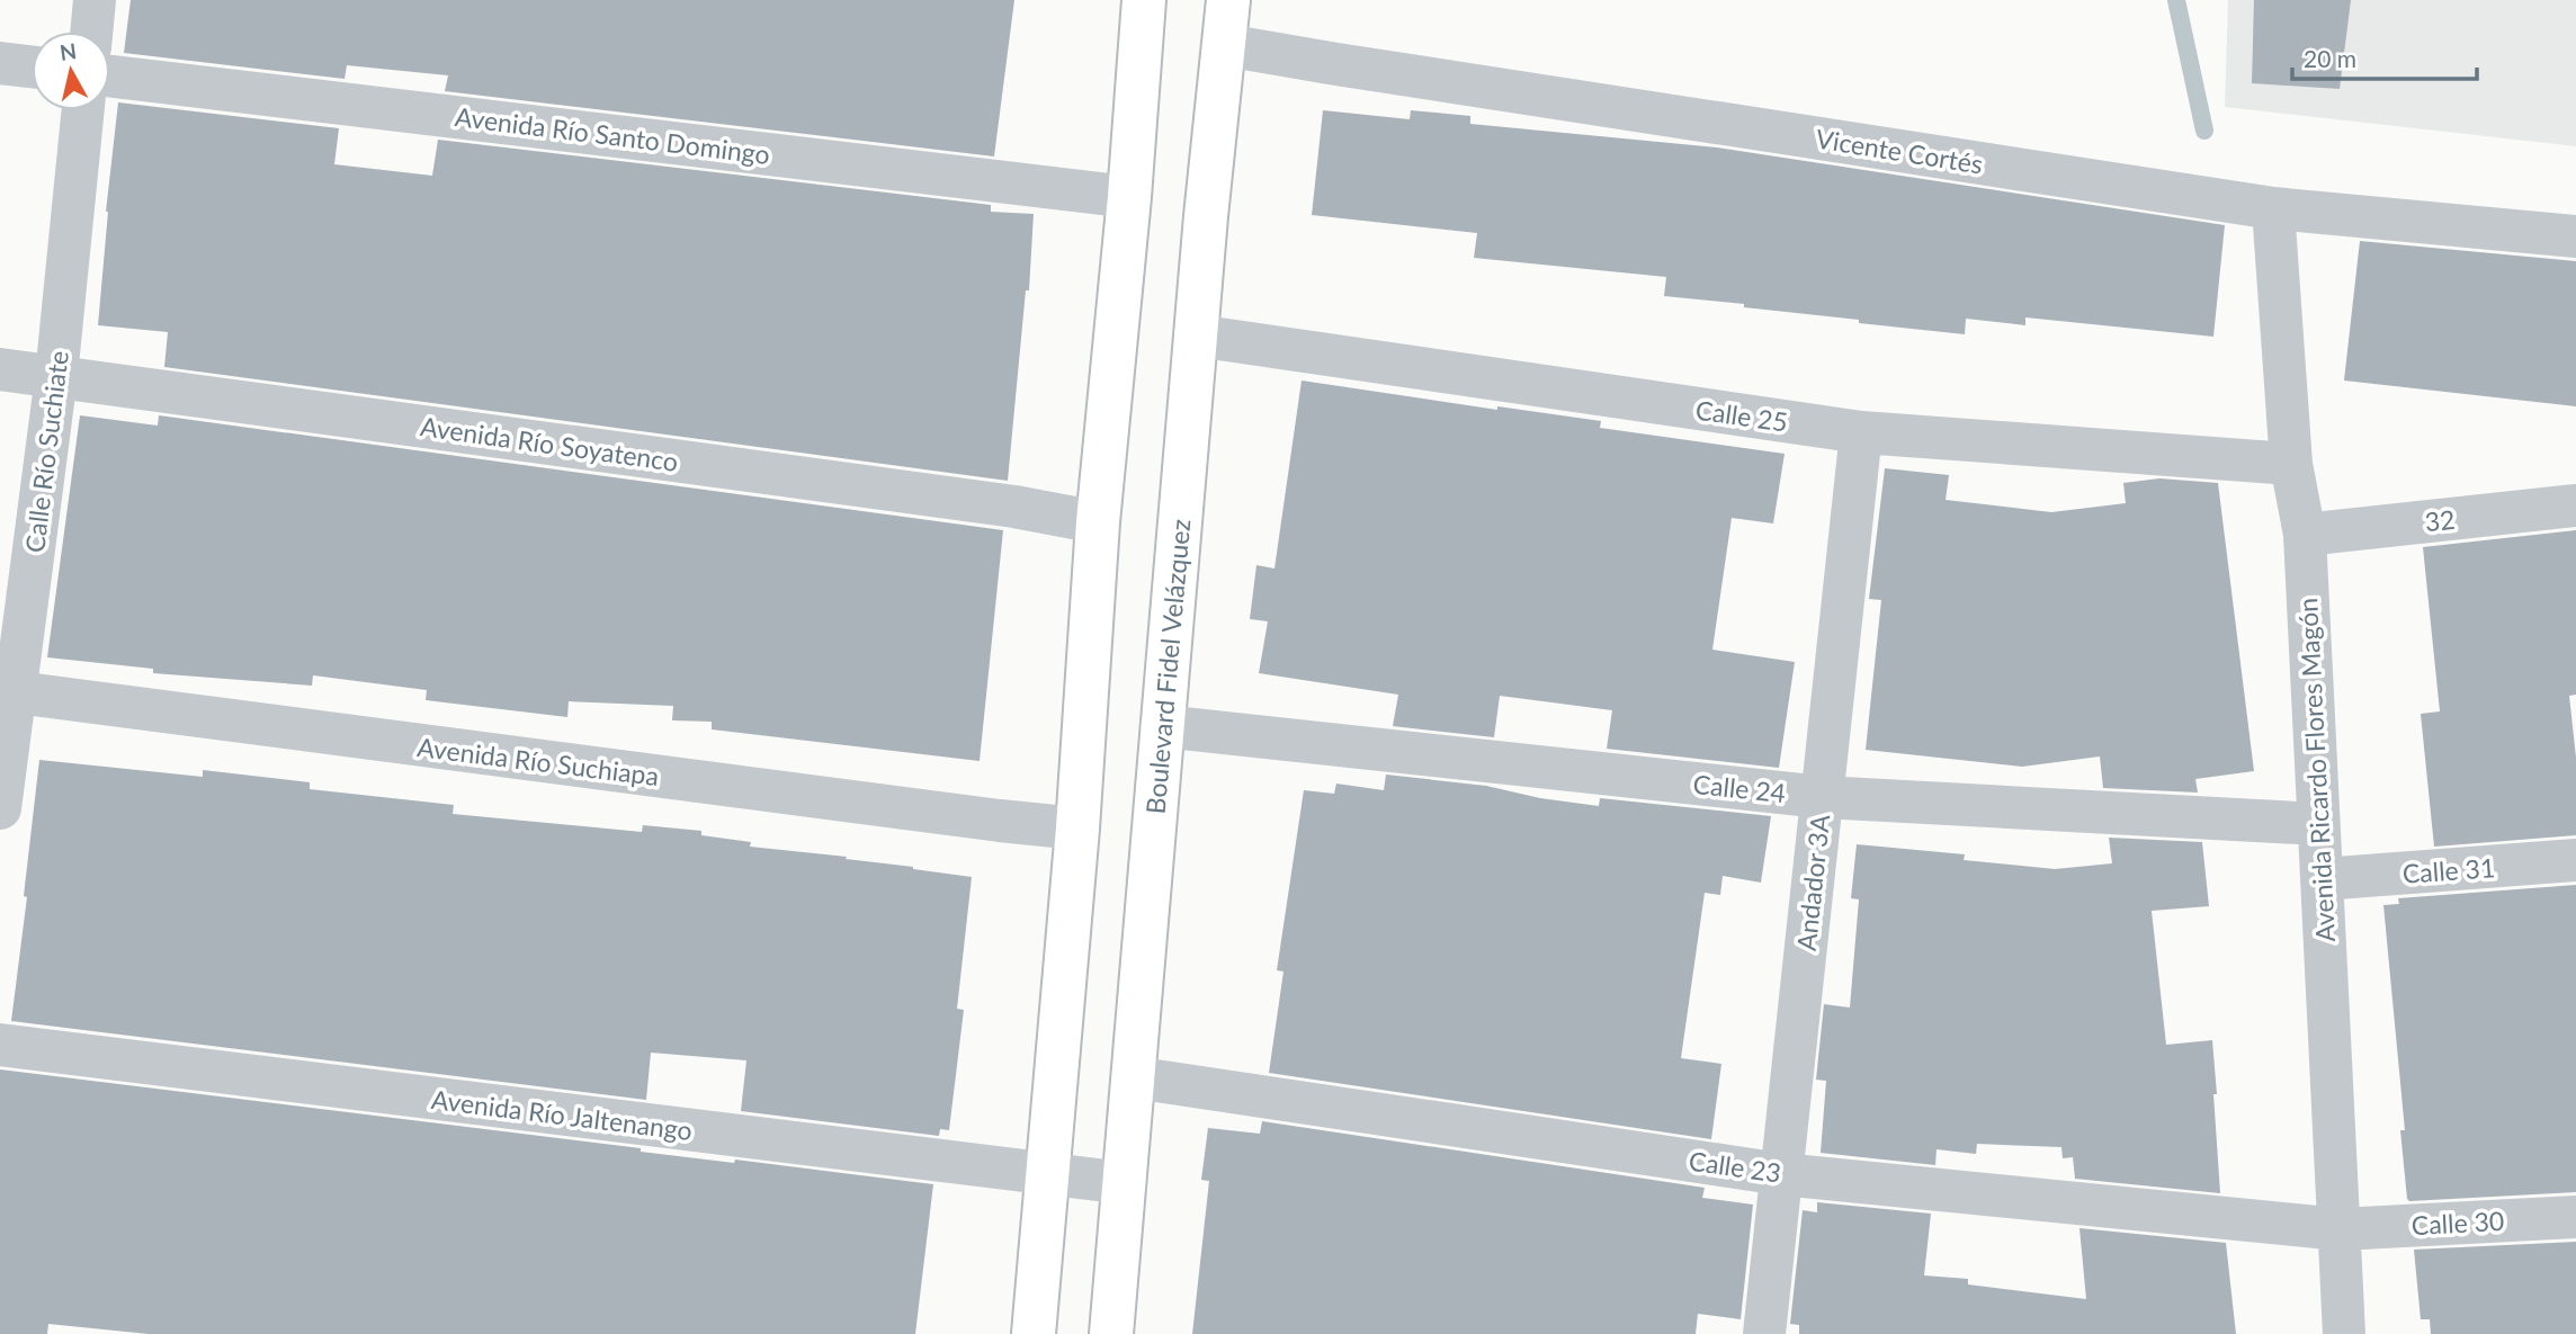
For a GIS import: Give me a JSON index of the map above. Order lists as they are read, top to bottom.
{
  "streets": {
    "main road": ["Boulevard Fidel Velázquez"],
    "street": [
      "Avenida Río Santo Domingo",
      "Vicente Cortés",
      "Calle 25",
      "Avenida Río Soyatenco",
      "Calle Río Suchiate",
      "32",
      "Avenida Río Suchiapa",
      "Avenida Ricardo Flores Magón",
      "Calle 24",
      "Calle 31",
      "Andador 3A",
      "Avenida Río Jaltenango",
      "Calle 23",
      "Calle 30"
    ]
  },
  "crossings": [
    ["Vicente Cortés", "Boulevard Fidel Velázquez"],
    ["Vicente Cortés", "Avenida Ricardo Flores Magón"],
    ["Calle 25", "Boulevard Fidel Velázquez"],
    ["Calle 25", "Avenida Ricardo Flores Magón"],
    ["Calle 25", "Andador 3A"],
    ["Avenida Río Soyatenco", "Calle Río Suchiate"],
    ["Calle Río Suchiate", "Avenida Río Suchiapa"],
    ["32", "Avenida Ricardo Flores Magón"],
    ["Boulevard Fidel Velázquez", "Calle 24"],
    ["Boulevard Fidel Velázquez", "Avenida Río Jaltenango"],
    ["Boulevard Fidel Velázquez", "Calle 23"],
    ["Avenida Ricardo Flores Magón", "Calle 24"],
    ["Avenida Ricardo Flores Magón", "Calle 31"],
    ["Avenida Ricardo Flores Magón", "Calle 23"],
    ["Avenida Ricardo Flores Magón", "Calle 30"],
    ["Calle 24", "Andador 3A"],
    ["Andador 3A", "Calle 23"],
    ["Calle 23", "Calle 30"]
  ],
  "scale_bar": "20 m",
  "north": "top"
}
